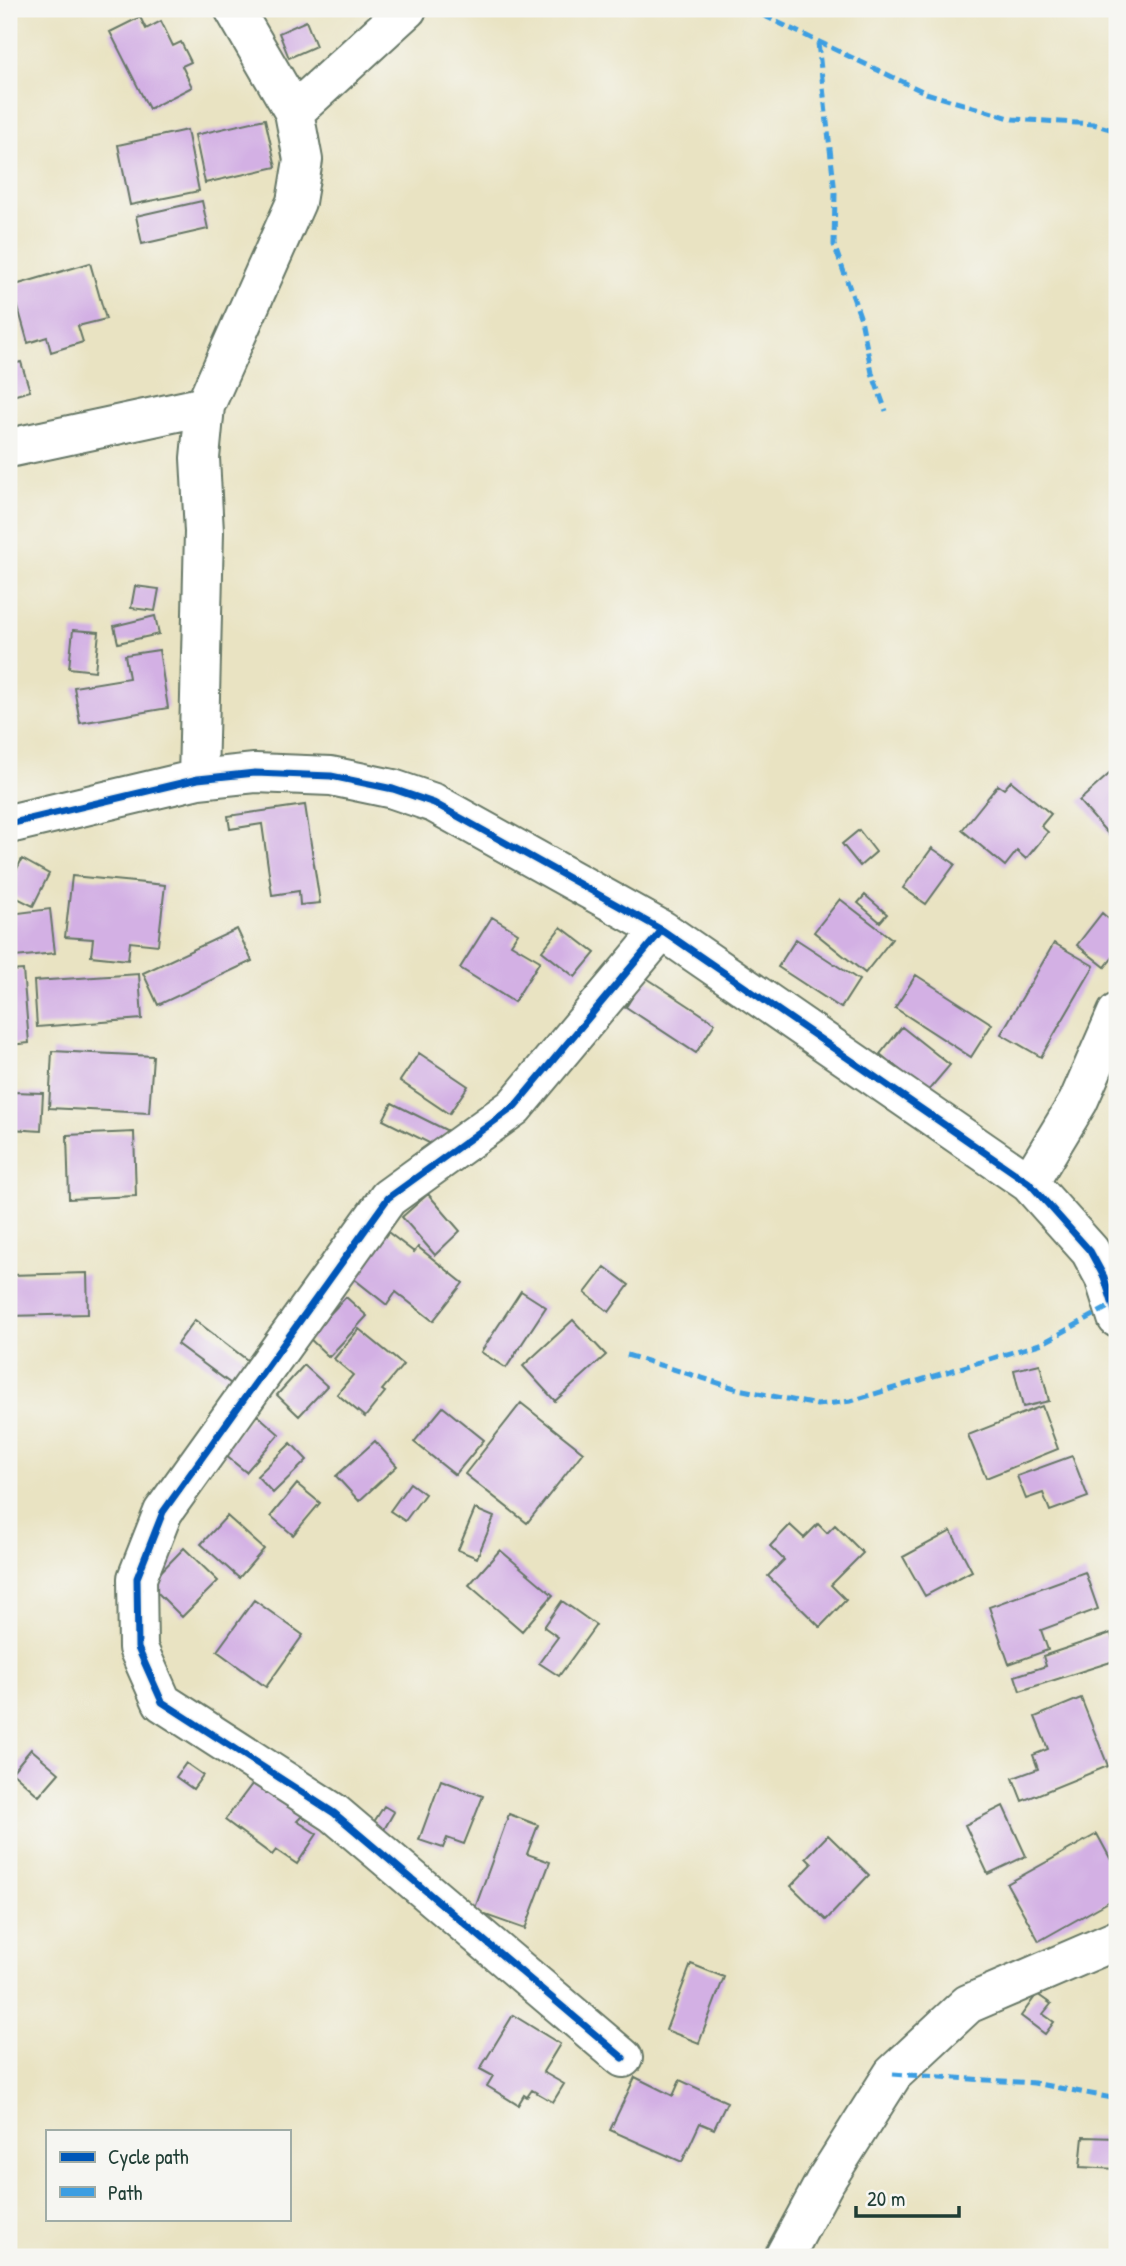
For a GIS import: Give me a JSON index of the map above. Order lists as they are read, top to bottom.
{
  "legend": ["Cycle path", "Path"],
  "scale_bar": "20 m"
}
